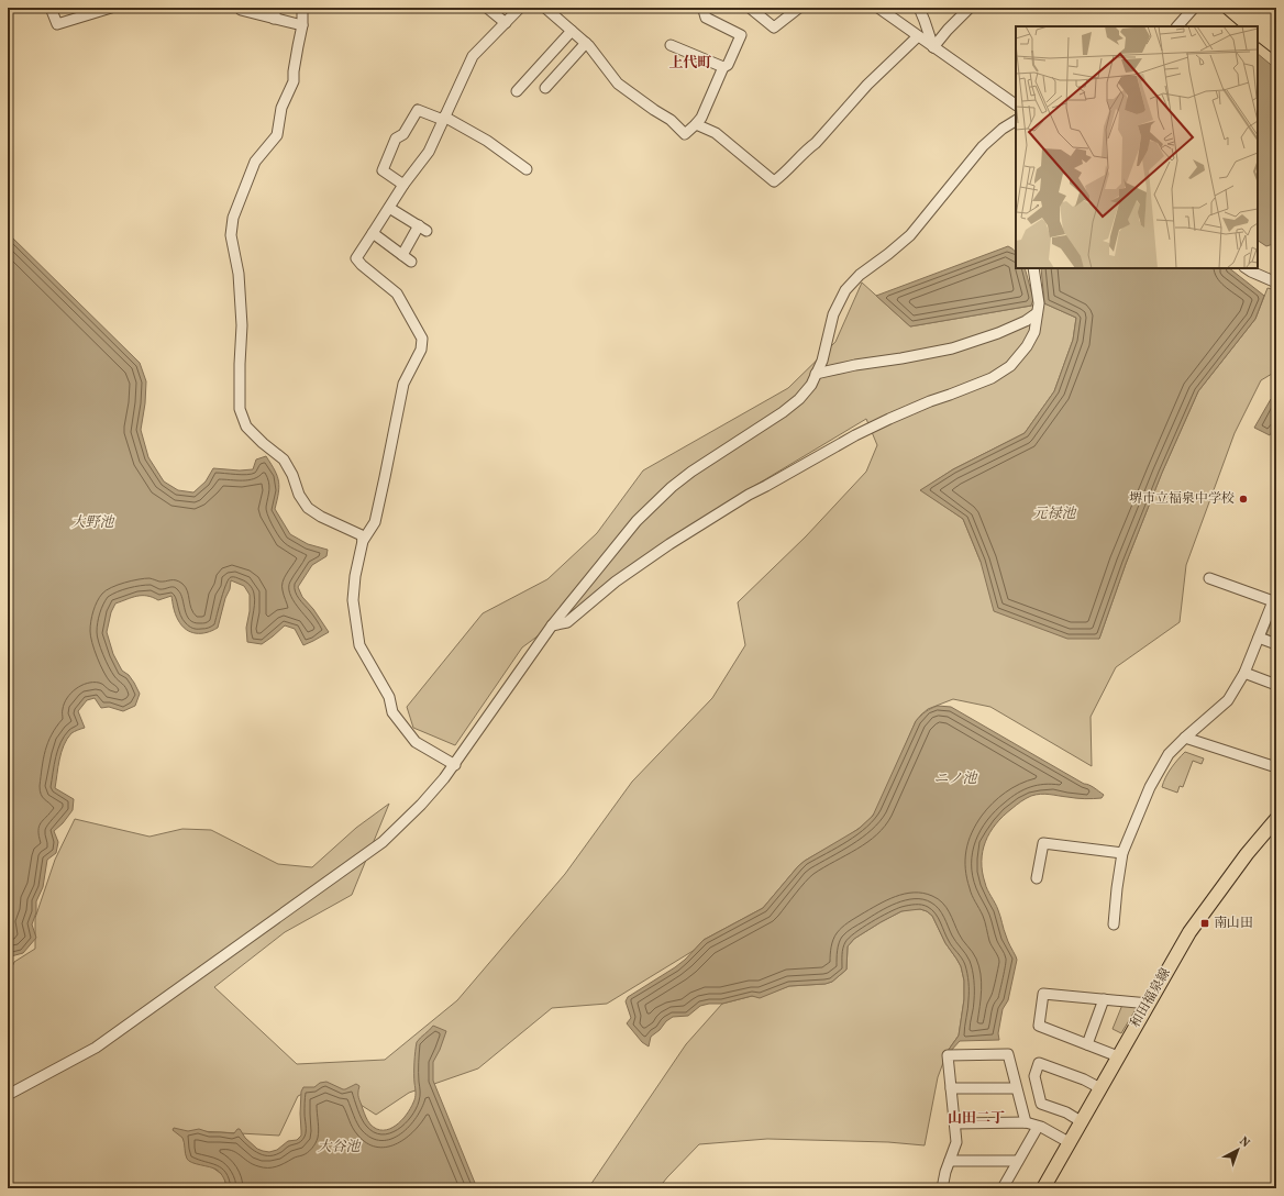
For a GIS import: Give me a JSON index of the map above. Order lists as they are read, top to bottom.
{
  "streets": {
    "main road": ["和田福泉線"]
  },
  "districts": ["上代町", "山田二丁"],
  "water": [
    "元禄池",
    "大野池",
    "ニノ池",
    "大谷池"
  ],
  "places": {
    "other": ["堺市立福泉中学校"],
    "transit": ["南山田"]
  },
  "north": "top right"
}
